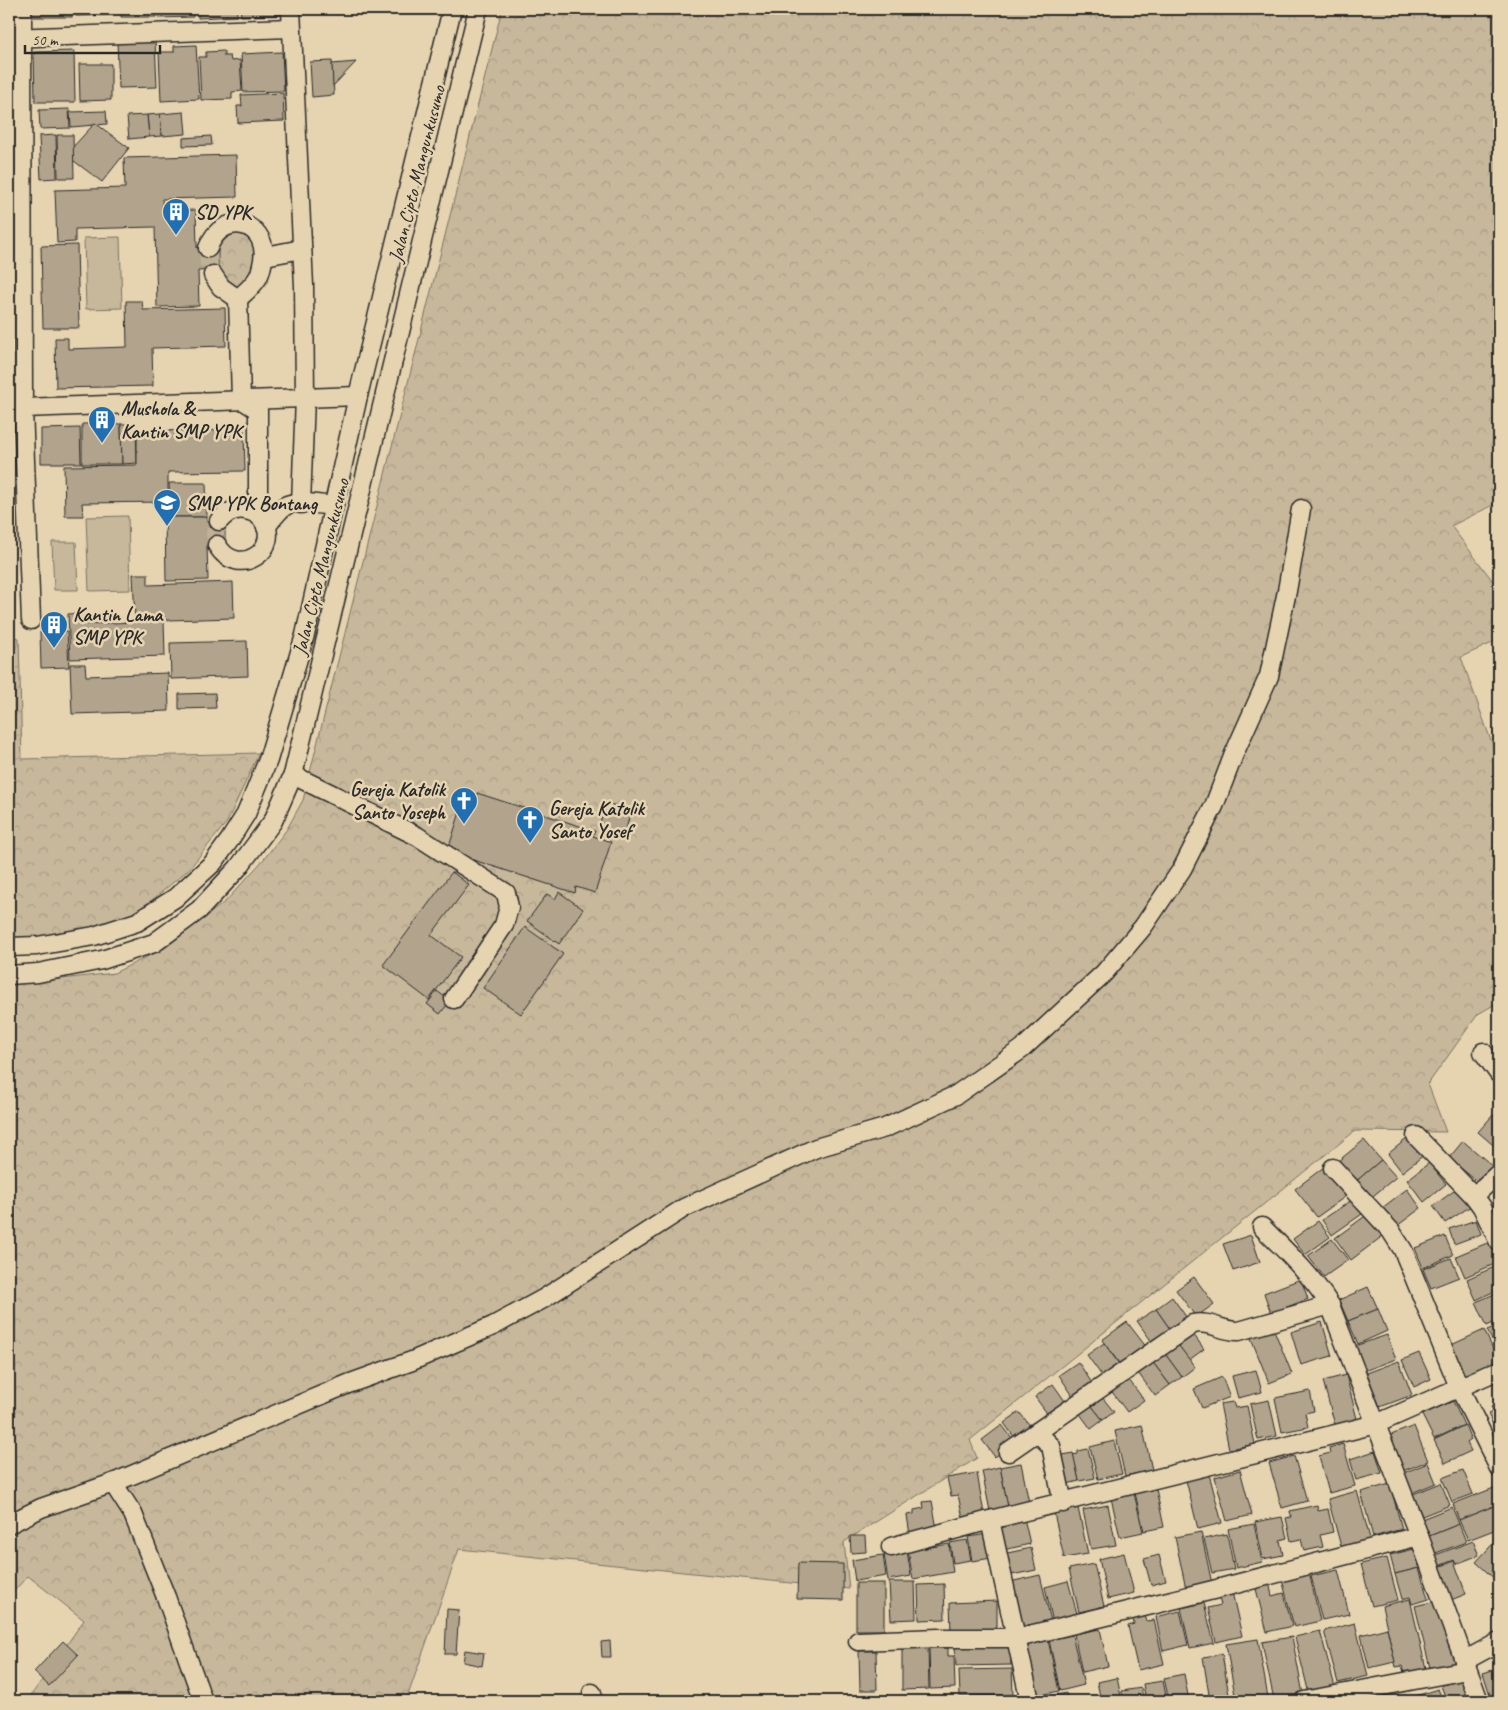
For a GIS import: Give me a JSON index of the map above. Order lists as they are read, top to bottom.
{
  "streets": {
    "street": ["Jalan Cipto Mangunkusumo"]
  },
  "places": {
    "building": ["SD YPK", "Mushola & Kantin SMP YPK", "Kantin Lama SMP YPK"],
    "school or university": ["SMP YPK Bontang"],
    "church": ["Gereja Katolik Santo Yoseph", "Gereja Katolik Santo Yosef"]
  },
  "scale_bar": "50 m"
}
